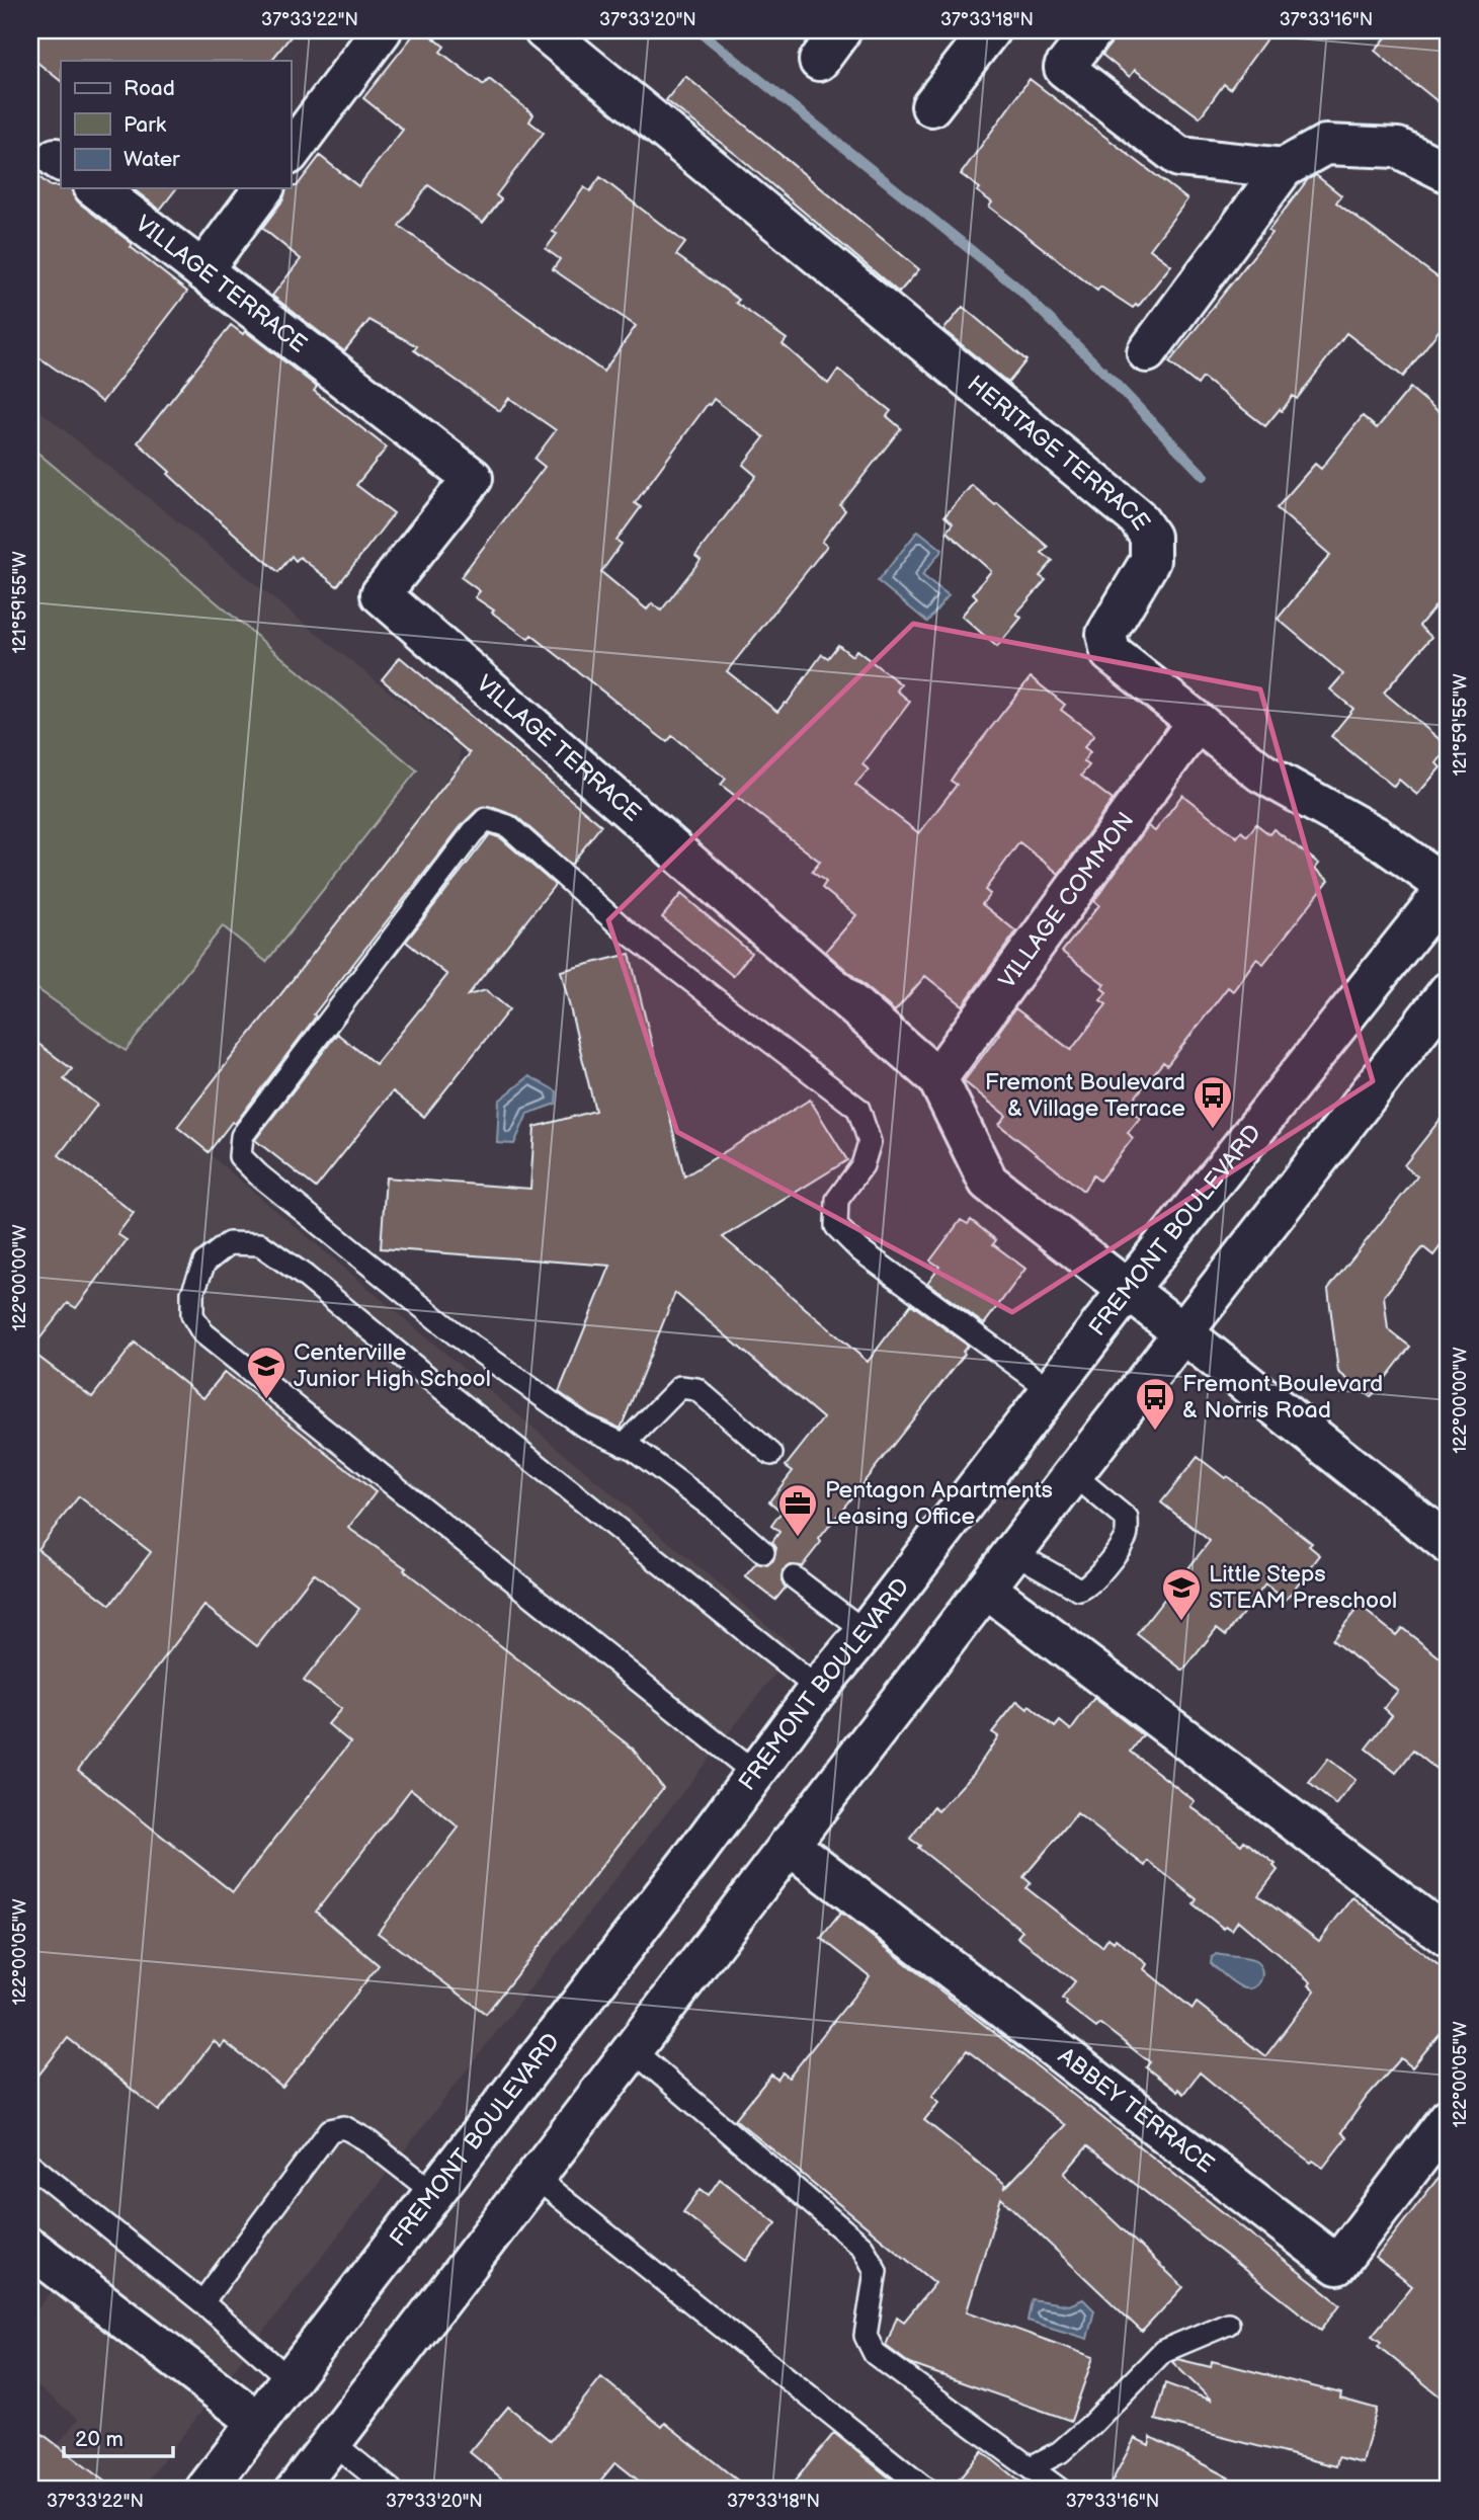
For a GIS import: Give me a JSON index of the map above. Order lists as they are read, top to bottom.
{
  "streets": {
    "street": [
      "VILLAGE TERRACE",
      "HERITAGE TERRACE",
      "VILLAGE COMMON",
      "FREMONT BOULEVARD",
      "ABBEY TERRACE"
    ]
  },
  "crossings": [
    ["VILLAGE TERRACE", "VILLAGE COMMON"],
    ["VILLAGE TERRACE", "FREMONT BOULEVARD"],
    ["HERITAGE TERRACE", "VILLAGE COMMON"],
    ["HERITAGE TERRACE", "FREMONT BOULEVARD"]
  ],
  "places": {
    "bus stop": ["Fremont Boulevard & Village Terrace", "Fremont Boulevard & Norris Road"],
    "school or university": ["Centerville Junior High School", "Little Steps STEAM Preschool"],
    "office": ["Pentagon Apartments Leasing Office"]
  },
  "legend": ["Road", "Park", "Water"],
  "scale_bar": "20 m",
  "coordinates": [
    "37°33'22\"N",
    "37°33'20\"N",
    "37°33'18\"N",
    "37°33'16\"N",
    "121°59'55\"W",
    "122°00'00\"W",
    "122°00'05\"W"
  ]
}
